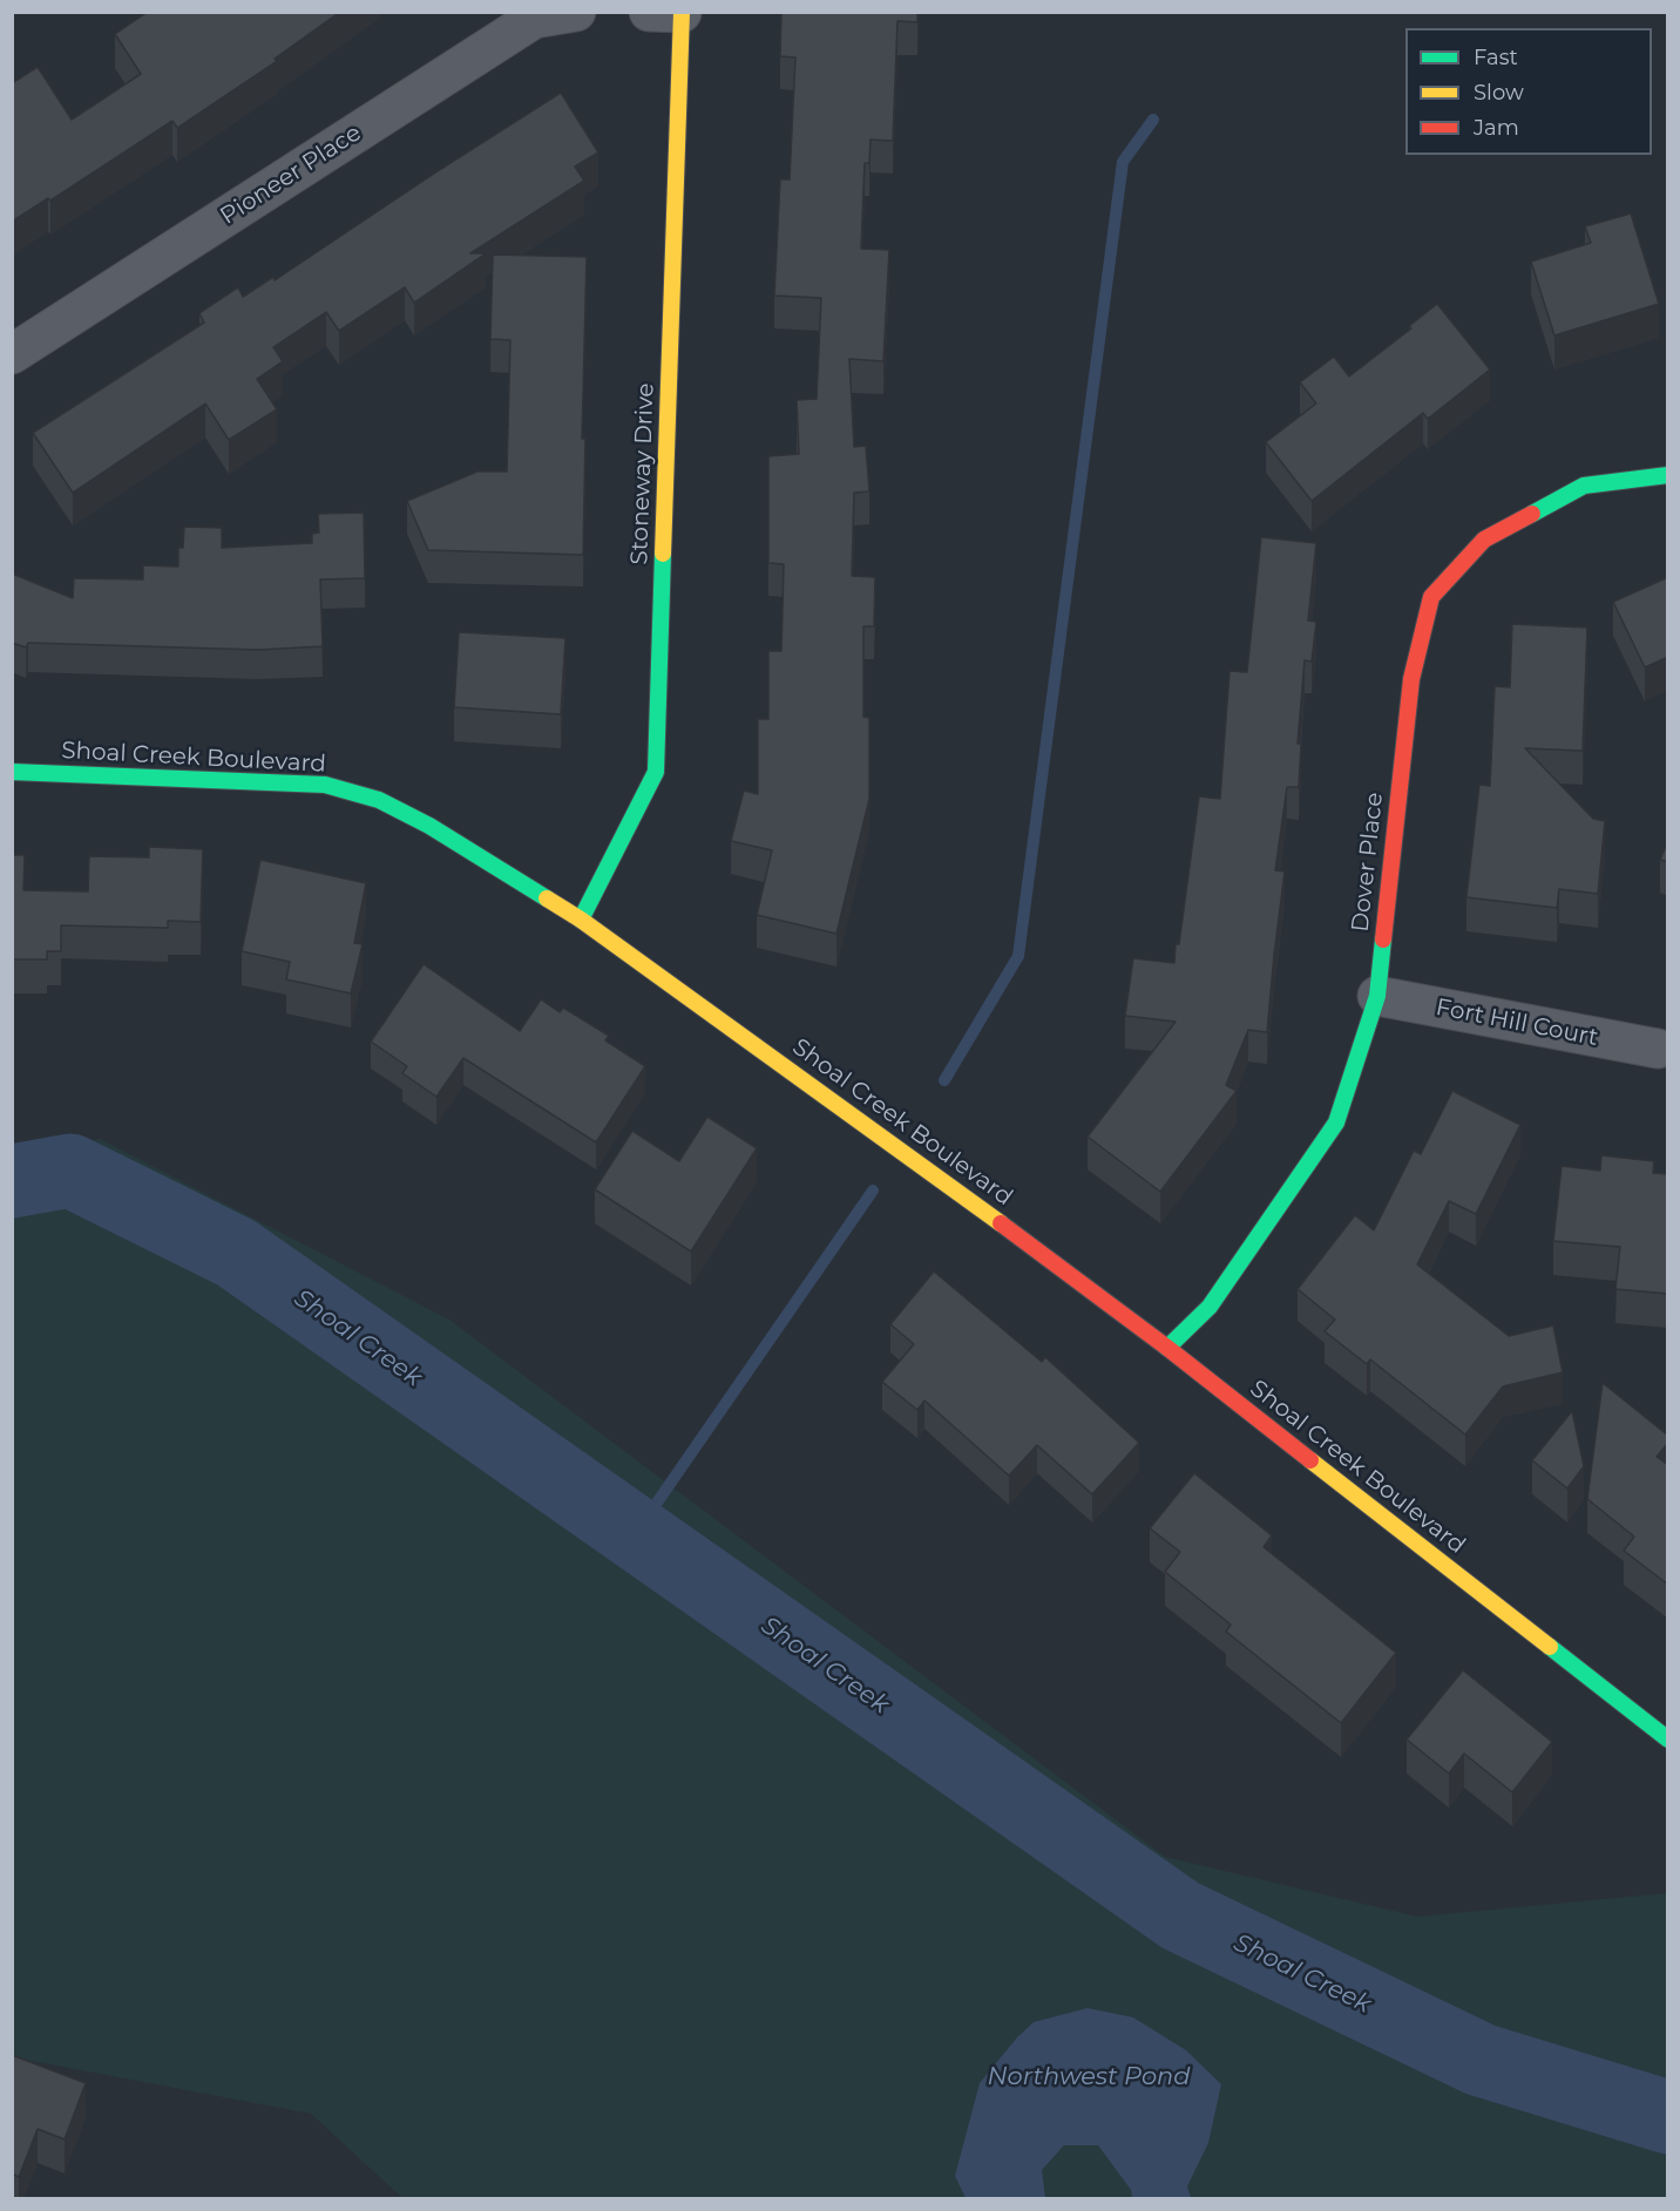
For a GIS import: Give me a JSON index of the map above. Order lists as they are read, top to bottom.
{
  "streets": {
    "street": [
      "Pioneer Place",
      "Stoneway Drive",
      "Shoal Creek Boulevard",
      "Dover Place",
      "Fort Hill Court"
    ]
  },
  "crossings": [
    ["Stoneway Drive", "Shoal Creek Boulevard"],
    ["Shoal Creek Boulevard", "Dover Place"],
    ["Dover Place", "Fort Hill Court"]
  ],
  "water": ["Shoal Creek", "Northwest Pond"],
  "legend": ["Fast", "Slow", "Jam"]
}
